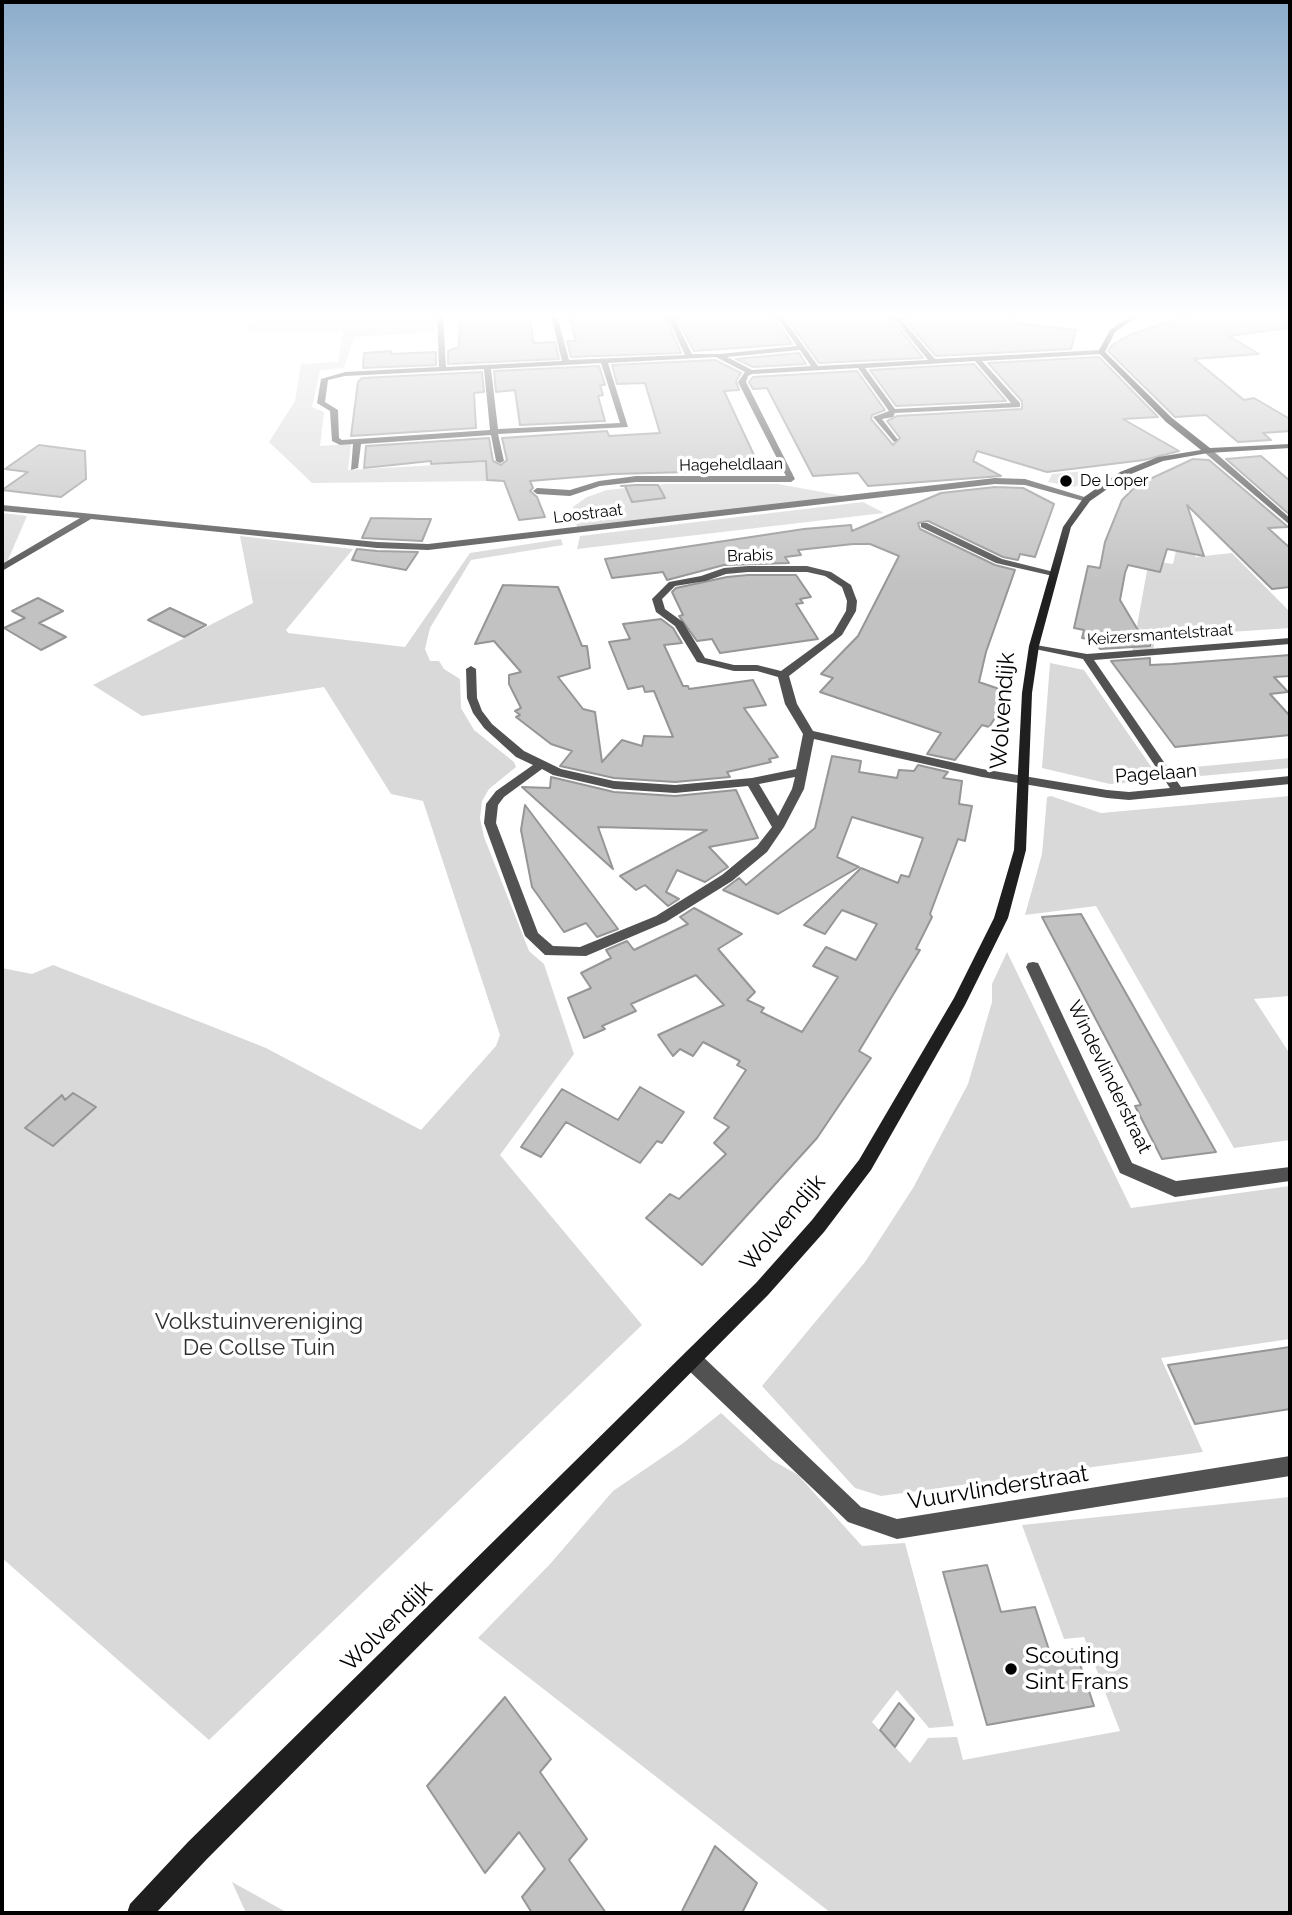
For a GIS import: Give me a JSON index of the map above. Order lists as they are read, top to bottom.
{
  "streets": {
    "street": [
      "Hageheldlaan",
      "Loostraat",
      "Brabis",
      "Keizersmantelstraat",
      "Wolvendijk",
      "Pagelaan",
      "Windevlinderstraat",
      "Vuurvlinderstraat"
    ]
  },
  "crossings": [
    ["Loostraat", "Wolvendijk"],
    ["Keizersmantelstraat", "Wolvendijk"],
    ["Wolvendijk", "Pagelaan"],
    ["Wolvendijk", "Vuurvlinderstraat"]
  ],
  "parks": ["Volkstuinvereniging De Collse Tuin"],
  "places": ["De Loper", "Scouting Sint Frans"]
}
